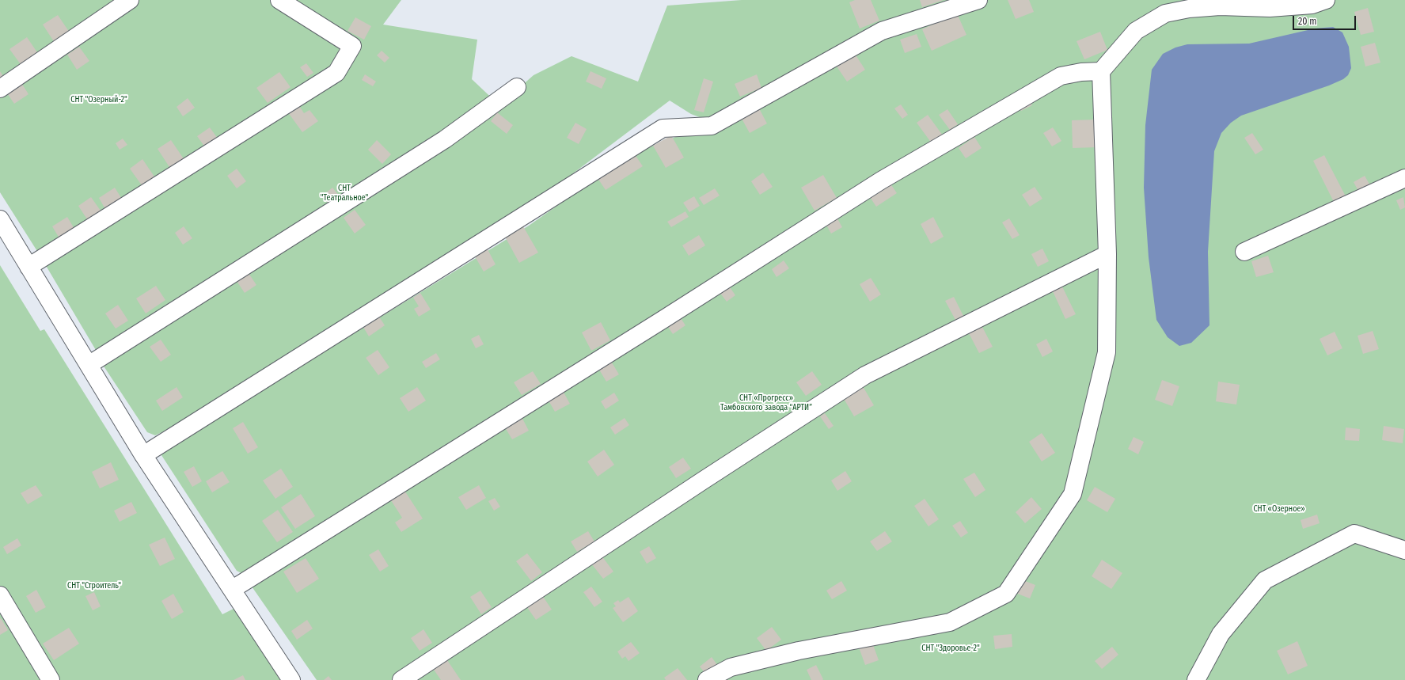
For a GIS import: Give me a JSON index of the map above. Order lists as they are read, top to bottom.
{
  "parks": [
    "СНТ \"Озерный-2\"",
    "СНТ \"Театральное\"",
    "СНТ «Прогресс» Тамбовского завода “АРТИ”",
    "СНТ «Озерное»",
    "СНТ \"Строитель\"",
    "СНТ \"Здоровье-2\""
  ],
  "scale_bar": "20 m"
}
